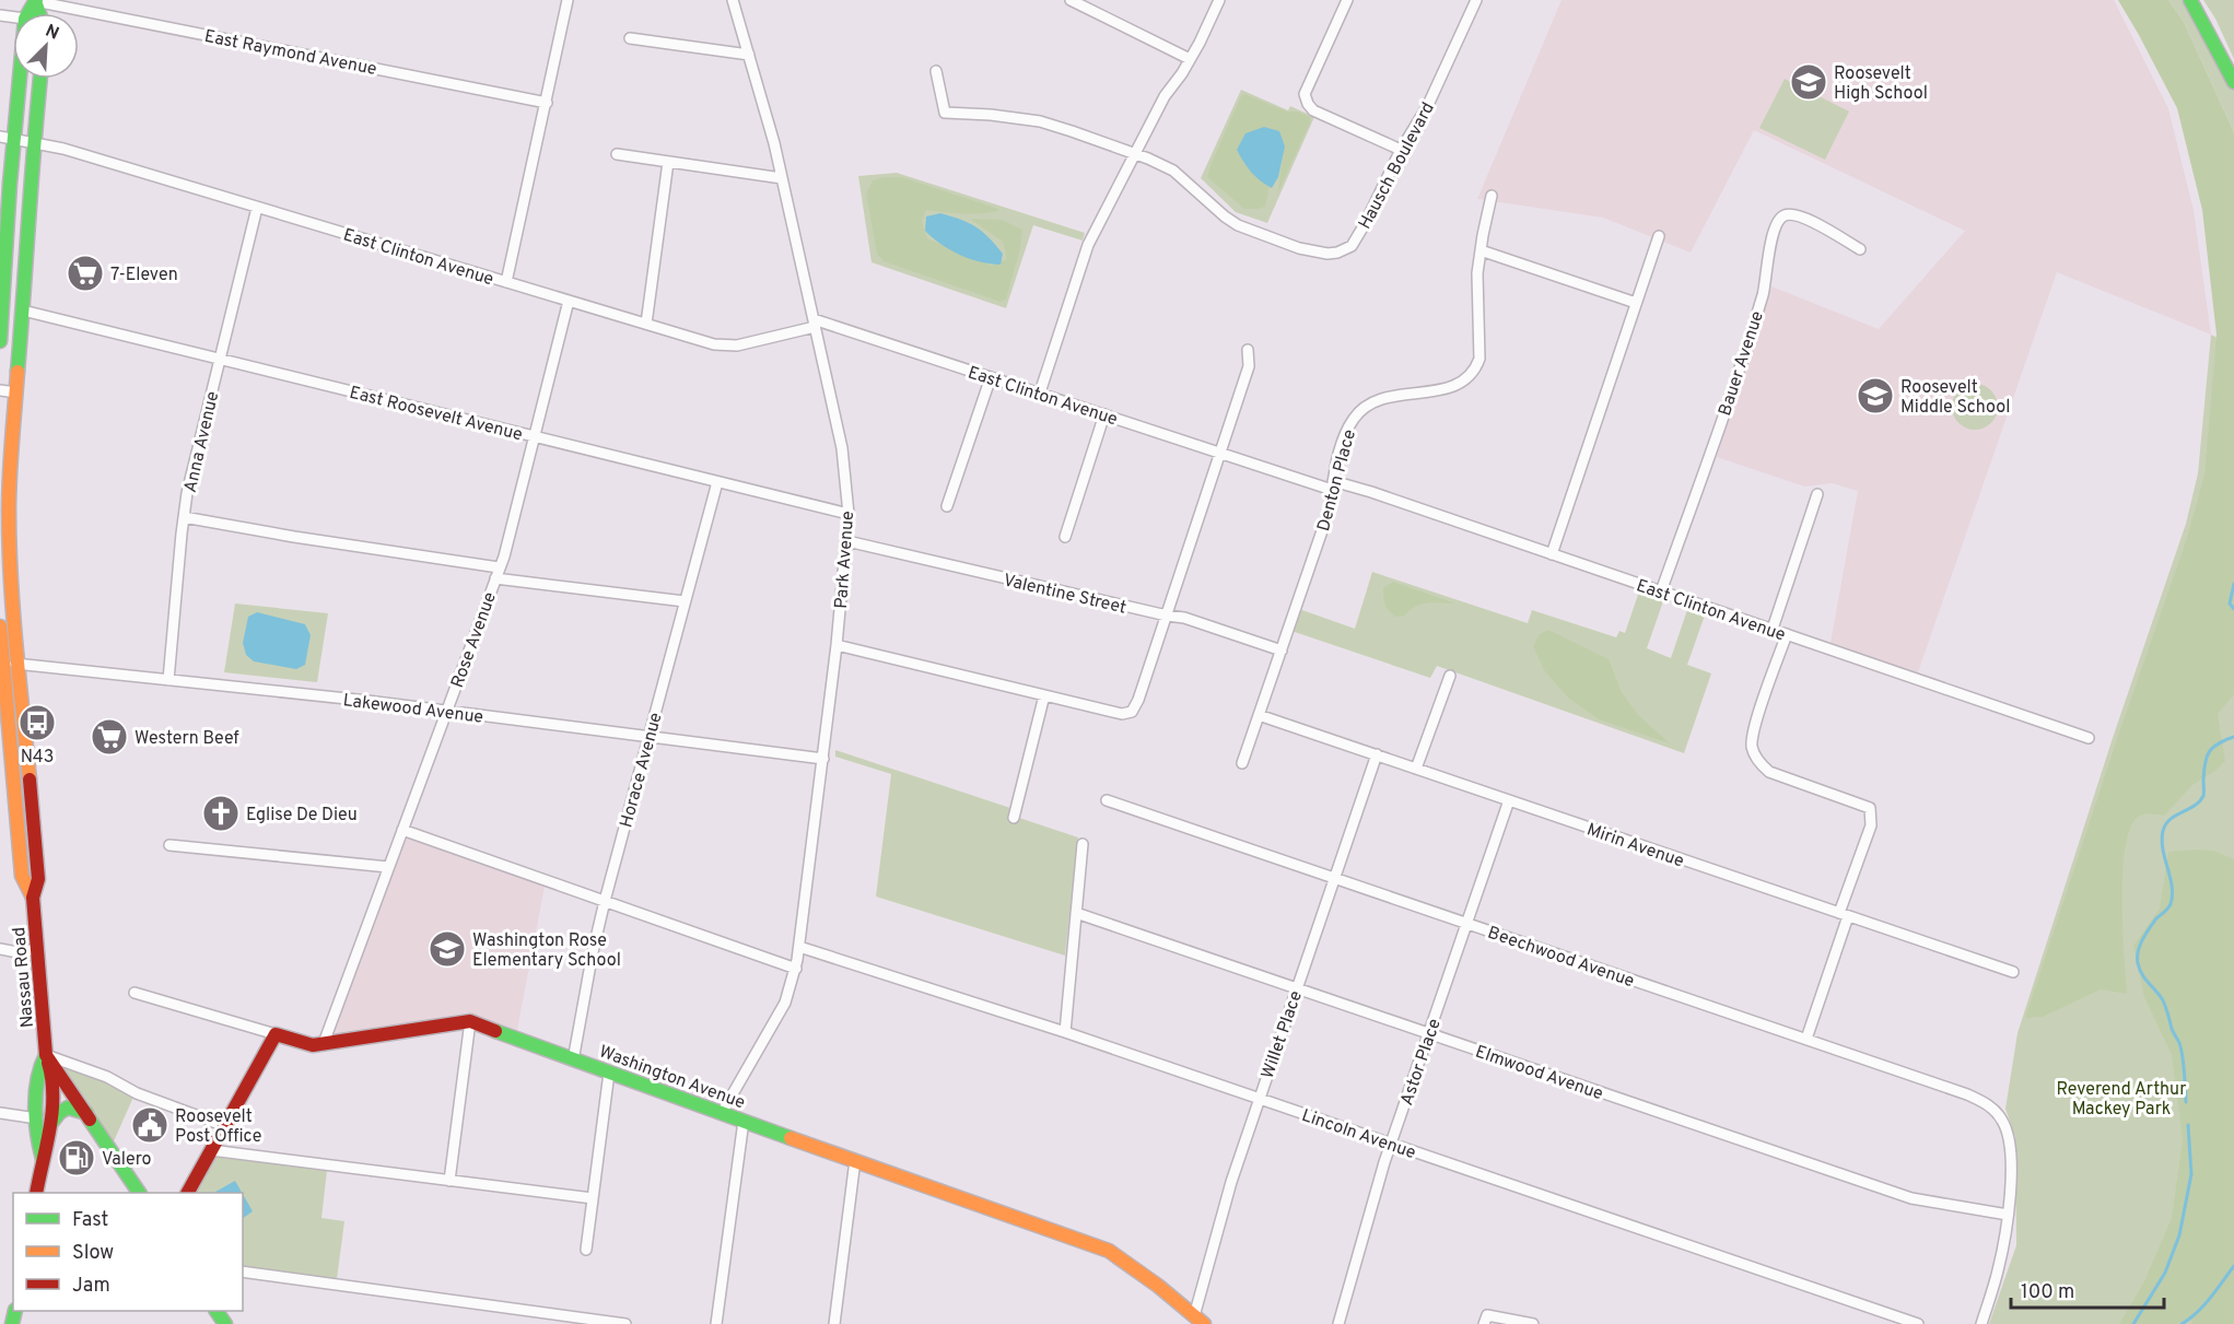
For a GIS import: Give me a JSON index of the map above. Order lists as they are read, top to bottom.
{
  "streets": {
    "main road": ["Nassau Road", "Washington Avenue"],
    "street": [
      "East Raymond Avenue",
      "Hausch Boulevard",
      "East Clinton Avenue",
      "Bauer Avenue",
      "East Roosevelt Avenue",
      "Anna Avenue",
      "Denton Place",
      "Park Avenue",
      "Valentine Street",
      "Rose Avenue",
      "Lakewood Avenue",
      "Horace Avenue",
      "Mirin Avenue",
      "Beechwood Avenue",
      "Willet Place",
      "Astor Place",
      "Elmwood Avenue",
      "Lincoln Avenue"
    ]
  },
  "crossings": [
    ["East Clinton Avenue", "Bauer Avenue"],
    ["East Clinton Avenue", "Anna Avenue"],
    ["East Clinton Avenue", "Denton Place"],
    ["East Clinton Avenue", "Park Avenue"],
    ["East Clinton Avenue", "Rose Avenue"],
    ["East Clinton Avenue", "Nassau Road"],
    ["East Roosevelt Avenue", "Anna Avenue"],
    ["East Roosevelt Avenue", "Park Avenue"],
    ["East Roosevelt Avenue", "Rose Avenue"],
    ["East Roosevelt Avenue", "Horace Avenue"],
    ["East Roosevelt Avenue", "Nassau Road"],
    ["Anna Avenue", "Lakewood Avenue"],
    ["Denton Place", "Valentine Street"],
    ["Denton Place", "Mirin Avenue"],
    ["Park Avenue", "Valentine Street"],
    ["Park Avenue", "Lakewood Avenue"],
    ["Park Avenue", "Washington Avenue"],
    ["Park Avenue", "Lincoln Avenue"],
    ["Rose Avenue", "Lakewood Avenue"],
    ["Rose Avenue", "Washington Avenue"],
    ["Lakewood Avenue", "Horace Avenue"],
    ["Lakewood Avenue", "Nassau Road"],
    ["Horace Avenue", "Washington Avenue"],
    ["Mirin Avenue", "Willet Place"],
    ["Mirin Avenue", "Astor Place"],
    ["Beechwood Avenue", "Willet Place"],
    ["Beechwood Avenue", "Astor Place"],
    ["Beechwood Avenue", "Elmwood Avenue"],
    ["Willet Place", "Elmwood Avenue"],
    ["Willet Place", "Washington Avenue"],
    ["Willet Place", "Lincoln Avenue"],
    ["Astor Place", "Elmwood Avenue"],
    ["Astor Place", "Lincoln Avenue"]
  ],
  "parks": ["Reverend Arthur Mackey Park"],
  "places": {
    "school or university": ["Roosevelt High School", "Roosevelt Middle School", "Washington Rose Elementary School"],
    "supermarket": ["7-Eleven", "Western Beef"],
    "bus stop": ["N43"],
    "church": ["Eglise De Dieu"],
    "public building": ["Roosevelt Post Office"],
    "fuel station": ["Valero"]
  },
  "legend": ["Fast", "Slow", "Jam"],
  "scale_bar": "100 m",
  "north": "top right"
}
